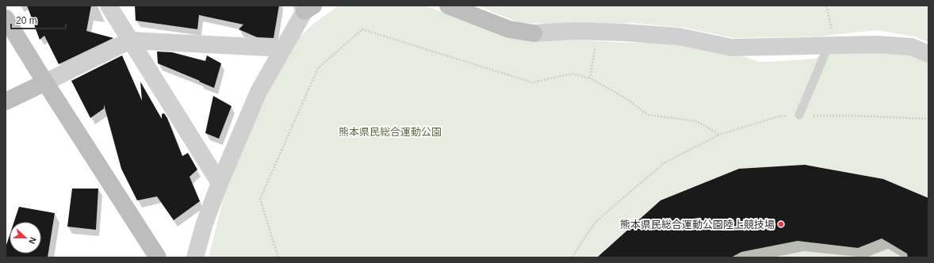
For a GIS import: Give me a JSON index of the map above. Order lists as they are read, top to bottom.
{
  "parks": ["熊本県民総合運動公園"],
  "places": ["熊本県民総合運動公園陸上競技場"],
  "scale_bar": "20 m",
  "north": "right"
}
